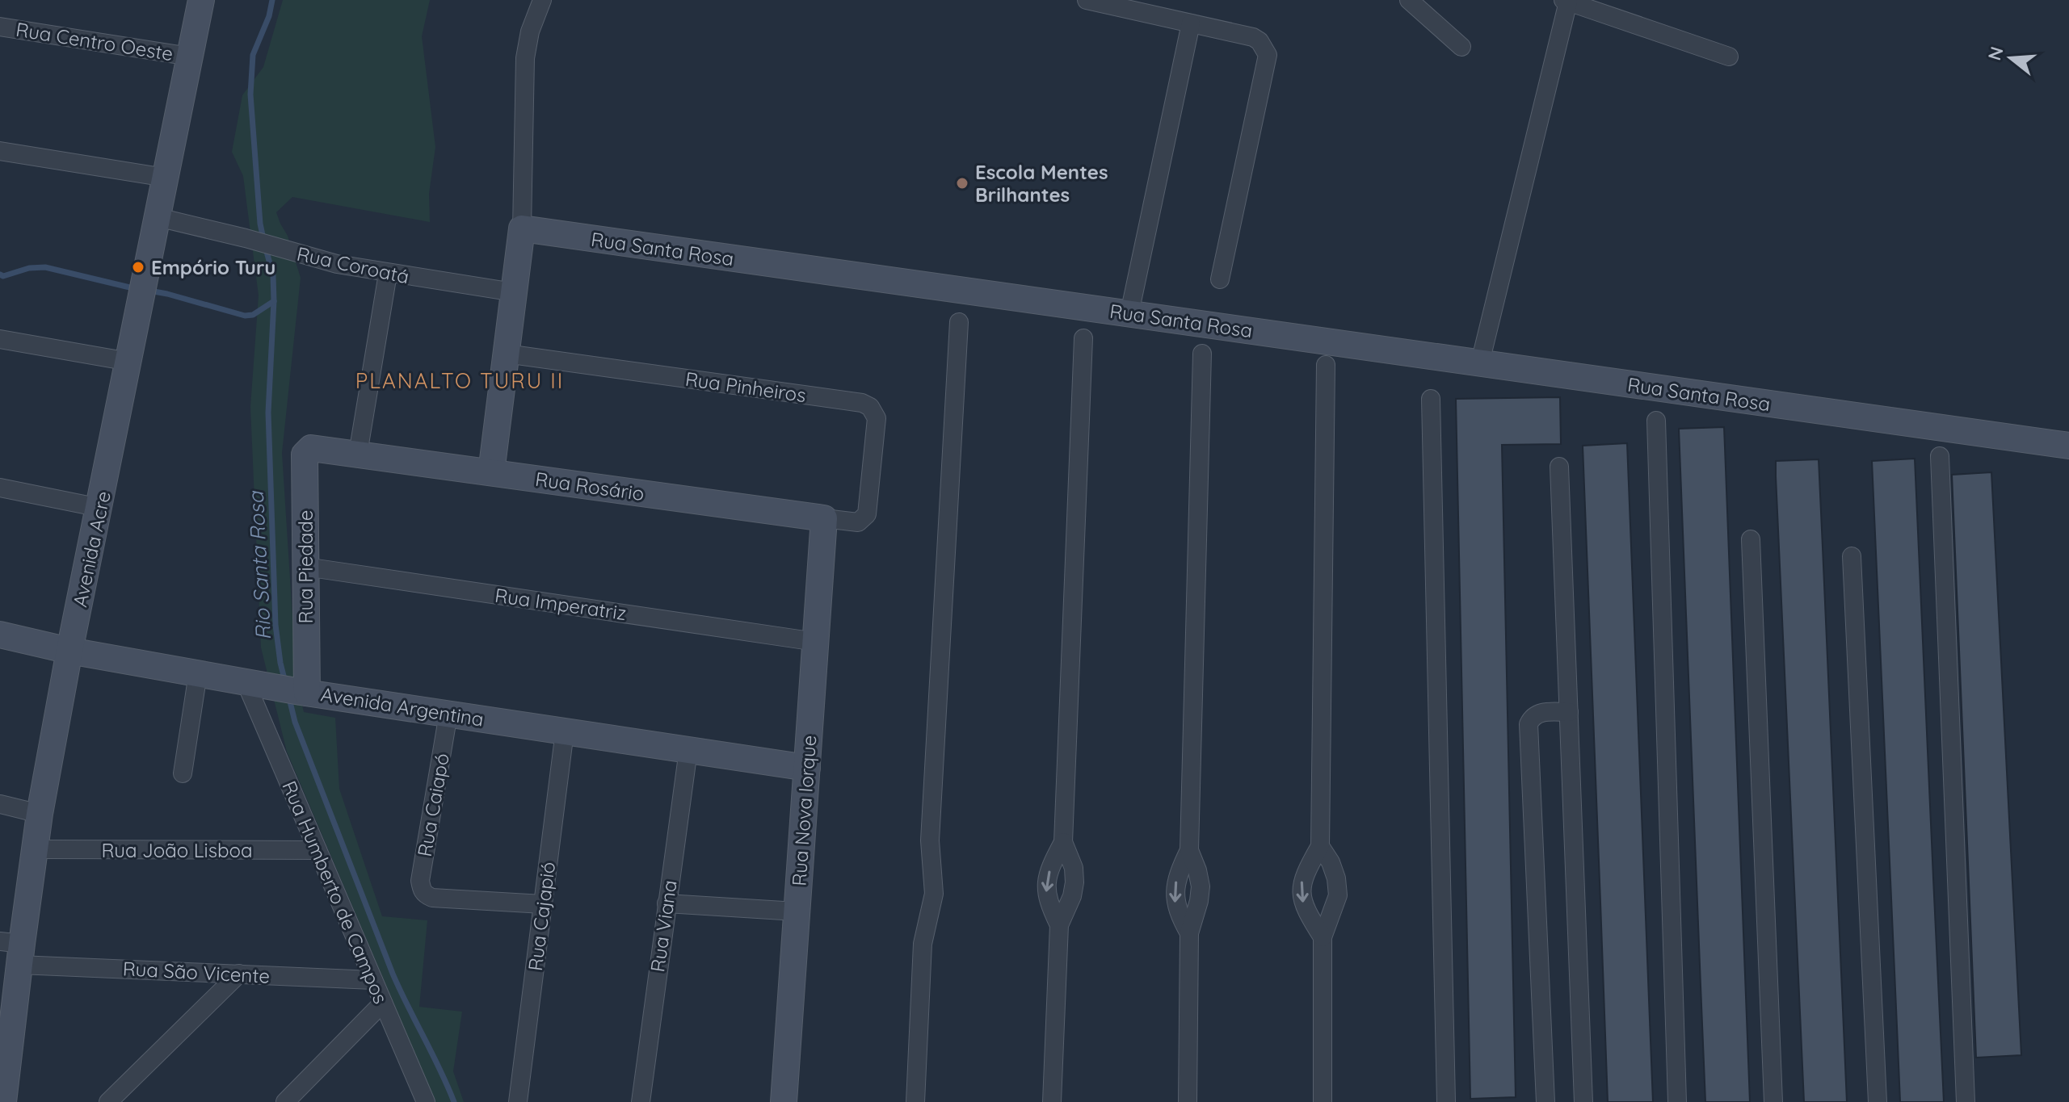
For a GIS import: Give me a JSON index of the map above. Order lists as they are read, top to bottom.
{
  "streets": {
    "street": [
      "Rua Centro Oeste",
      "Rua Santa Rosa",
      "Rua Coroatá",
      "Rua Pinheiros",
      "Rua Rosário",
      "Avenida Acre",
      "Rua Piedade",
      "Rua Imperatriz",
      "Avenida Argentina",
      "Rua Caiapó",
      "Rua Nova Iorque",
      "Rua João Lisboa",
      "Rua Humberto de Campos",
      "Rua Cajapió",
      "Rua Viana",
      "Rua São Vicente"
    ]
  },
  "crossings": [
    ["Rua Centro Oeste", "Avenida Acre"],
    ["Rua Coroatá", "Avenida Acre"],
    ["Rua Pinheiros", "Rua Rosário"],
    ["Rua Rosário", "Rua Piedade"],
    ["Rua Rosário", "Rua Nova Iorque"],
    ["Avenida Acre", "Avenida Argentina"],
    ["Avenida Acre", "Rua João Lisboa"],
    ["Avenida Acre", "Rua São Vicente"],
    ["Rua Piedade", "Rua Imperatriz"],
    ["Rua Piedade", "Avenida Argentina"],
    ["Rua Imperatriz", "Rua Nova Iorque"],
    ["Avenida Argentina", "Rua Caiapó"],
    ["Avenida Argentina", "Rua Nova Iorque"],
    ["Avenida Argentina", "Rua Humberto de Campos"],
    ["Avenida Argentina", "Rua Cajapió"],
    ["Avenida Argentina", "Rua Viana"],
    ["Rua Caiapó", "Rua Cajapió"],
    ["Rua João Lisboa", "Rua Humberto de Campos"],
    ["Rua Humberto de Campos", "Rua São Vicente"]
  ],
  "districts": ["PLANALTO TURU II"],
  "water": ["Rio Santa Rosa"],
  "places": ["Escola Mentes Brilhantes", "Empório Turu"],
  "north": "left"
}
